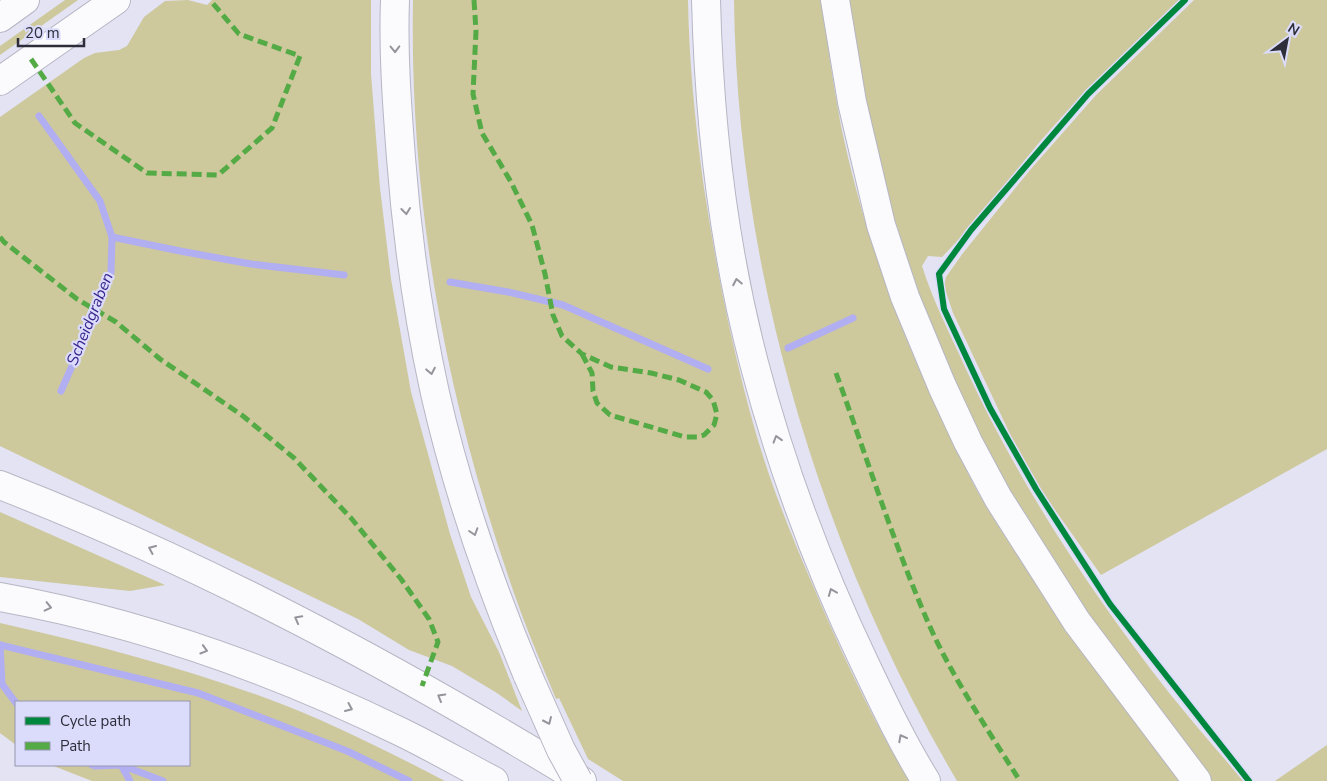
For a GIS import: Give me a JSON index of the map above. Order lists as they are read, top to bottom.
{
  "water": ["Scheidgraben"],
  "legend": ["Cycle path", "Path"],
  "scale_bar": "20 m",
  "north": "top right"
}
